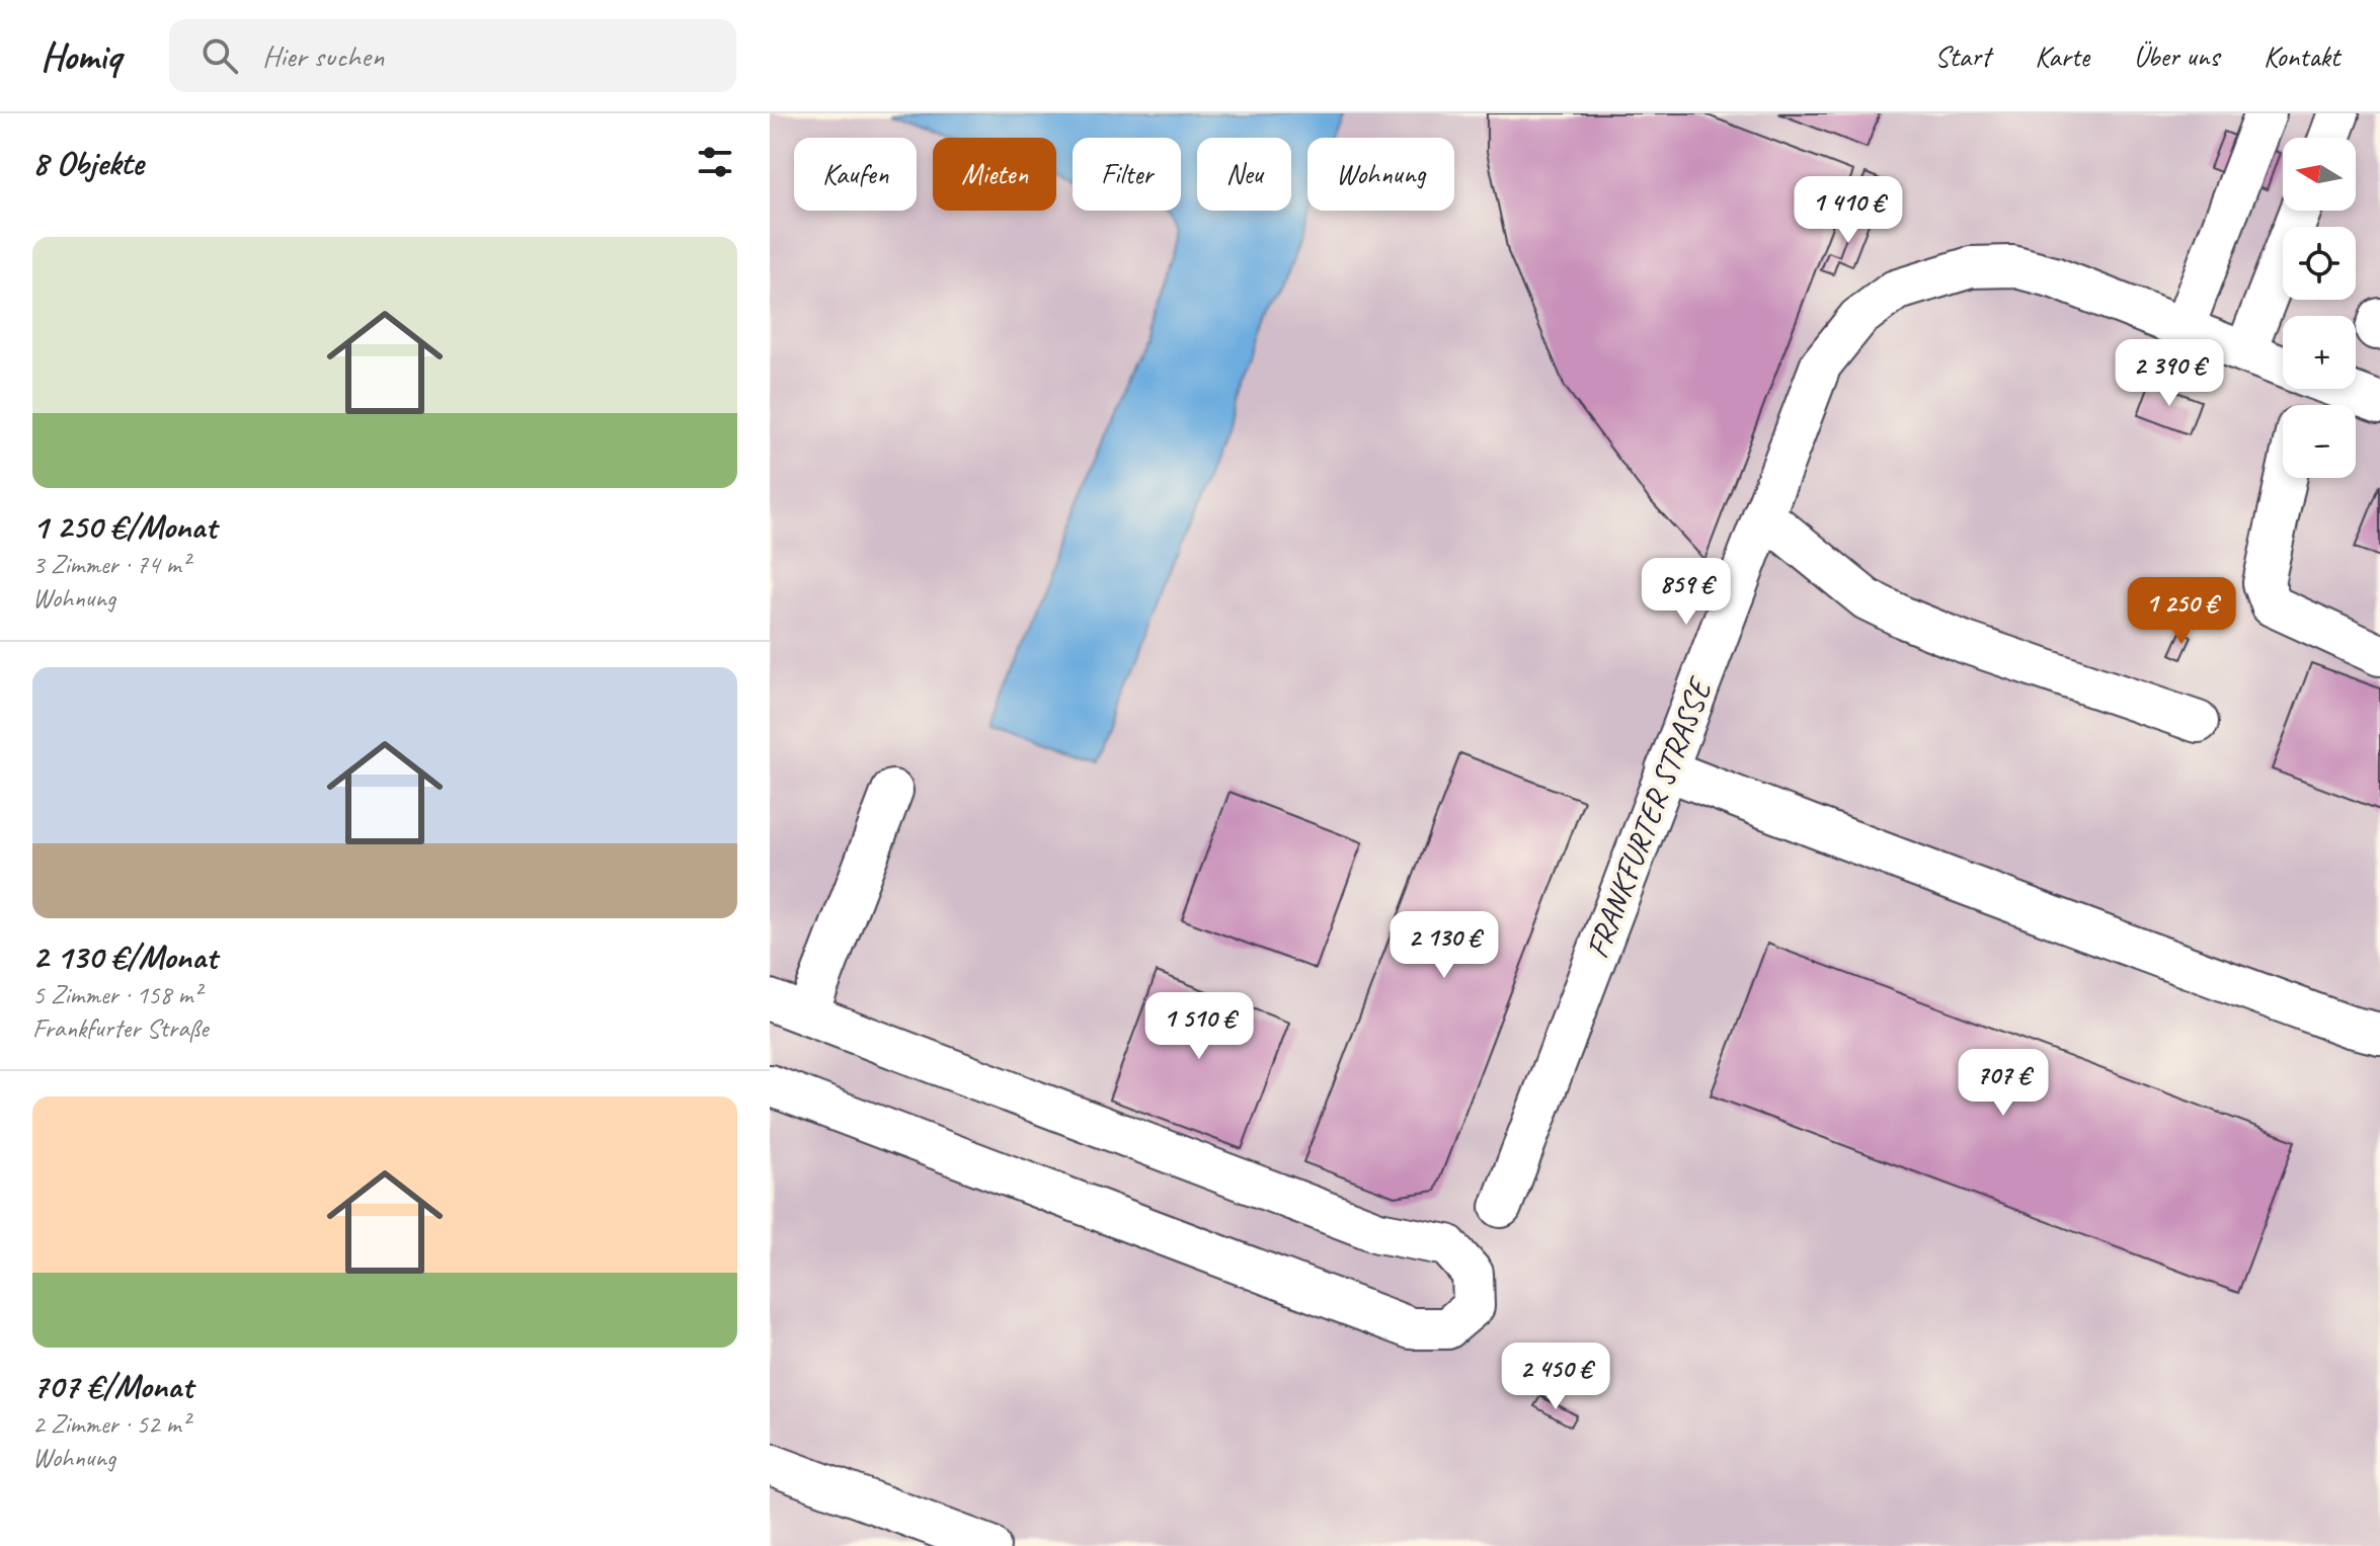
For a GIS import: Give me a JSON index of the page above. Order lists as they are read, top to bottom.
{
  "streets": {
    "street": ["FRANKFURTER STRASSE"]
  },
  "north": "left",
  "page": {
    "header": "Homiq",
    "search": "Hier suchen",
    "nav": [
      "Start",
      "Karte",
      "Über uns",
      "Kontakt"
    ],
    "heading": "8 Objekte",
    "map_buttons": ["+", "−"],
    "chip": [
      "Kaufen",
      "Mieten",
      "Filter",
      "Neu",
      "Wohnung"
    ],
    "price": [
      "1 410 €",
      "2 390 €",
      "859 €",
      "1 250 €",
      "2 130 €",
      "1 510 €",
      "707 €",
      "2 450 €"
    ],
    "list": [
      {
        "name": "1 250 €/Monat",
        "note": "3 Zimmer · 74 m² · Wohnung"
      },
      {
        "name": "2 130 €/Monat",
        "note": "5 Zimmer · 158 m² · Frankfurter Straße"
      },
      {
        "name": "707 €/Monat",
        "note": "2 Zimmer · 52 m² · Wohnung"
      }
    ]
  }
}
